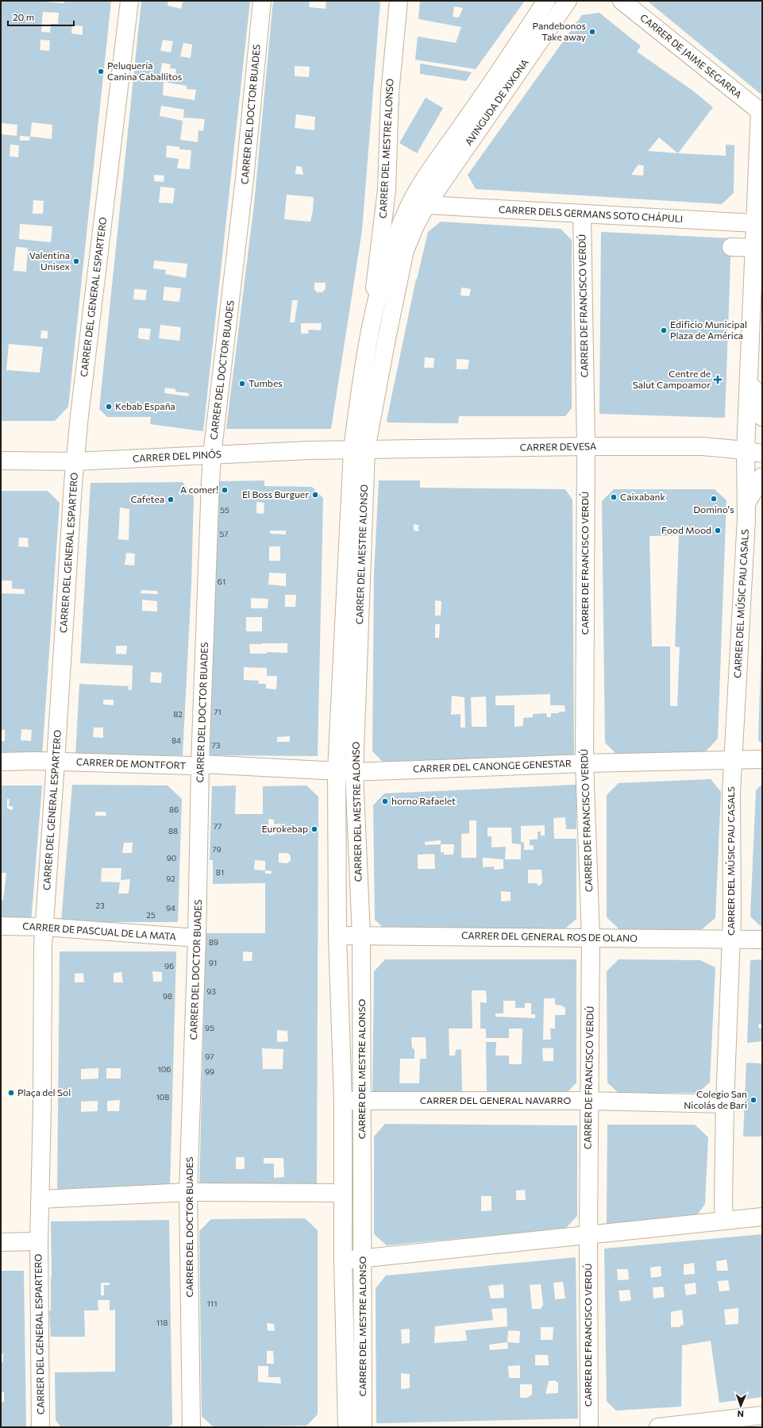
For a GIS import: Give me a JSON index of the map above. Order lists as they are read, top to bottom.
{
  "streets": {
    "street": [
      "CARRER DE JAIME SEGARRA",
      "AVINGUDA DE XIXONA",
      "CARRER DEL DOCTOR BUADES",
      "CARRER DEL MESTRE ALONSO",
      "CARRER DELS GERMANS SOTO CHÁPULI",
      "CARRER DEL GENERAL ESPARTERO",
      "CARRER DE FRANCISCO VERDÚ",
      "CARRER DEVESA",
      "CARRER DEL PINÓS",
      "CARRER DEL MÚSIC PAU CASALS",
      "CARRER DE MONTFORT",
      "CARRER DEL CANONGE GENESTAR",
      "CARRER DE PASCUAL DE LA MATA",
      "CARRER DEL GENERAL ROS DE OLANO",
      "CARRER DEL GENERAL NAVARRO"
    ]
  },
  "crossings": [
    ["AVINGUDA DE XIXONA", "CARRER DEL MESTRE ALONSO"],
    ["AVINGUDA DE XIXONA", "CARRER DELS GERMANS SOTO CHÁPULI"],
    ["CARRER DEL DOCTOR BUADES", "CARRER DEL PINÓS"],
    ["CARRER DEL DOCTOR BUADES", "CARRER DE MONTFORT"],
    ["CARRER DEL DOCTOR BUADES", "CARRER DE PASCUAL DE LA MATA"],
    ["CARRER DEL MESTRE ALONSO", "CARRER DELS GERMANS SOTO CHÁPULI"],
    ["CARRER DEL MESTRE ALONSO", "CARRER DEVESA"],
    ["CARRER DEL MESTRE ALONSO", "CARRER DEL PINÓS"],
    ["CARRER DEL MESTRE ALONSO", "CARRER DE MONTFORT"],
    ["CARRER DEL MESTRE ALONSO", "CARRER DEL CANONGE GENESTAR"],
    ["CARRER DEL MESTRE ALONSO", "CARRER DEL GENERAL ROS DE OLANO"],
    ["CARRER DEL MESTRE ALONSO", "CARRER DEL GENERAL NAVARRO"],
    ["CARRER DELS GERMANS SOTO CHÁPULI", "CARRER DE FRANCISCO VERDÚ"],
    ["CARRER DEL GENERAL ESPARTERO", "CARRER DEL PINÓS"],
    ["CARRER DEL GENERAL ESPARTERO", "CARRER DE MONTFORT"],
    ["CARRER DEL GENERAL ESPARTERO", "CARRER DE PASCUAL DE LA MATA"],
    ["CARRER DE FRANCISCO VERDÚ", "CARRER DEVESA"],
    ["CARRER DE FRANCISCO VERDÚ", "CARRER DEL CANONGE GENESTAR"],
    ["CARRER DE FRANCISCO VERDÚ", "CARRER DEL GENERAL ROS DE OLANO"],
    ["CARRER DE FRANCISCO VERDÚ", "CARRER DEL GENERAL NAVARRO"],
    ["CARRER DEVESA", "CARRER DEL PINÓS"],
    ["CARRER DEVESA", "CARRER DEL MÚSIC PAU CASALS"],
    ["CARRER DEL MÚSIC PAU CASALS", "CARRER DEL CANONGE GENESTAR"],
    ["CARRER DEL MÚSIC PAU CASALS", "CARRER DEL GENERAL ROS DE OLANO"],
    ["CARRER DEL MÚSIC PAU CASALS", "CARRER DEL GENERAL NAVARRO"],
    ["CARRER DE MONTFORT", "CARRER DEL CANONGE GENESTAR"]
  ],
  "places": {
    "other": [
      "Pandebonos Take away",
      "Peluquería Canina Caballitos",
      "Valentina Unisex",
      "Edificio Municipal Plaza de América",
      "Tumbes",
      "Kebab España",
      "A comer!",
      "El Boss Burguer",
      "Caixabank",
      "Domino's",
      "Cafetea",
      "Food Mood",
      "horno Rafaelet",
      "Eurokebap",
      "Plaça del Sol",
      "Colegio San Nicolás de Bari"
    ],
    "health": ["Centre de Salut Campoamor"]
  },
  "house_numbers": [
    "55",
    "57",
    "61",
    "71",
    "82",
    "84",
    "73",
    "86",
    "77",
    "88",
    "79",
    "90",
    "81",
    "92",
    "23",
    "94",
    "25",
    "89",
    "91",
    "96",
    "93",
    "98",
    "95",
    "97",
    "106",
    "99",
    "108",
    "111",
    "118"
  ],
  "scale_bar": "20 m",
  "north": "bottom"
}
